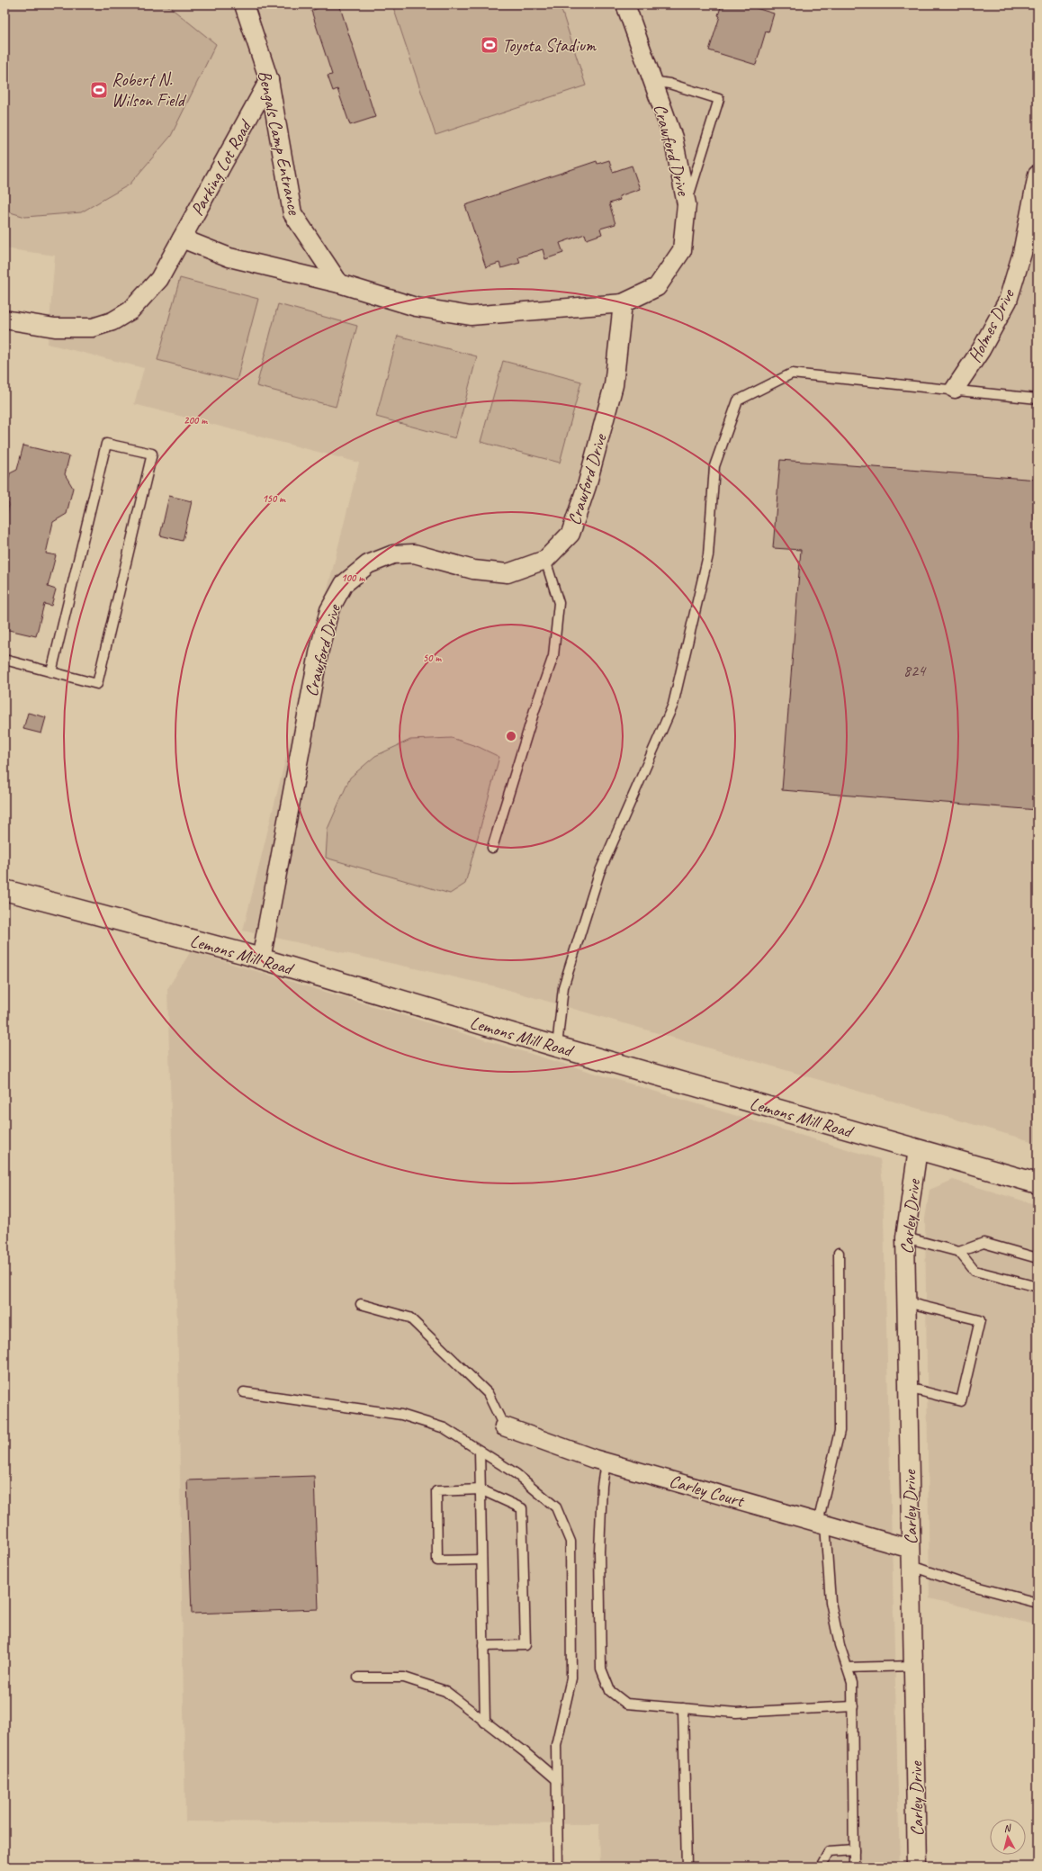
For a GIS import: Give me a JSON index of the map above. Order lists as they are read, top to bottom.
{
  "streets": {
    "street": [
      "Bengals Camp Entrance",
      "Crawford Drive",
      "Parking Lot Road",
      "Holmes Drive",
      "Lemons Mill Road",
      "Carley Drive",
      "Carley Court"
    ]
  },
  "crossings": [
    ["Bengals Camp Entrance", "Parking Lot Road"],
    ["Crawford Drive", "Lemons Mill Road"],
    ["Lemons Mill Road", "Carley Drive"],
    ["Carley Drive", "Carley Court"]
  ],
  "places": {
    "sports": ["Toyota Stadium", "Robert N. Wilson Field"]
  },
  "house_numbers": ["824"],
  "north": "top",
  "rings": [
    "200 m",
    "150 m",
    "100 m",
    "50 m"
  ]
}
